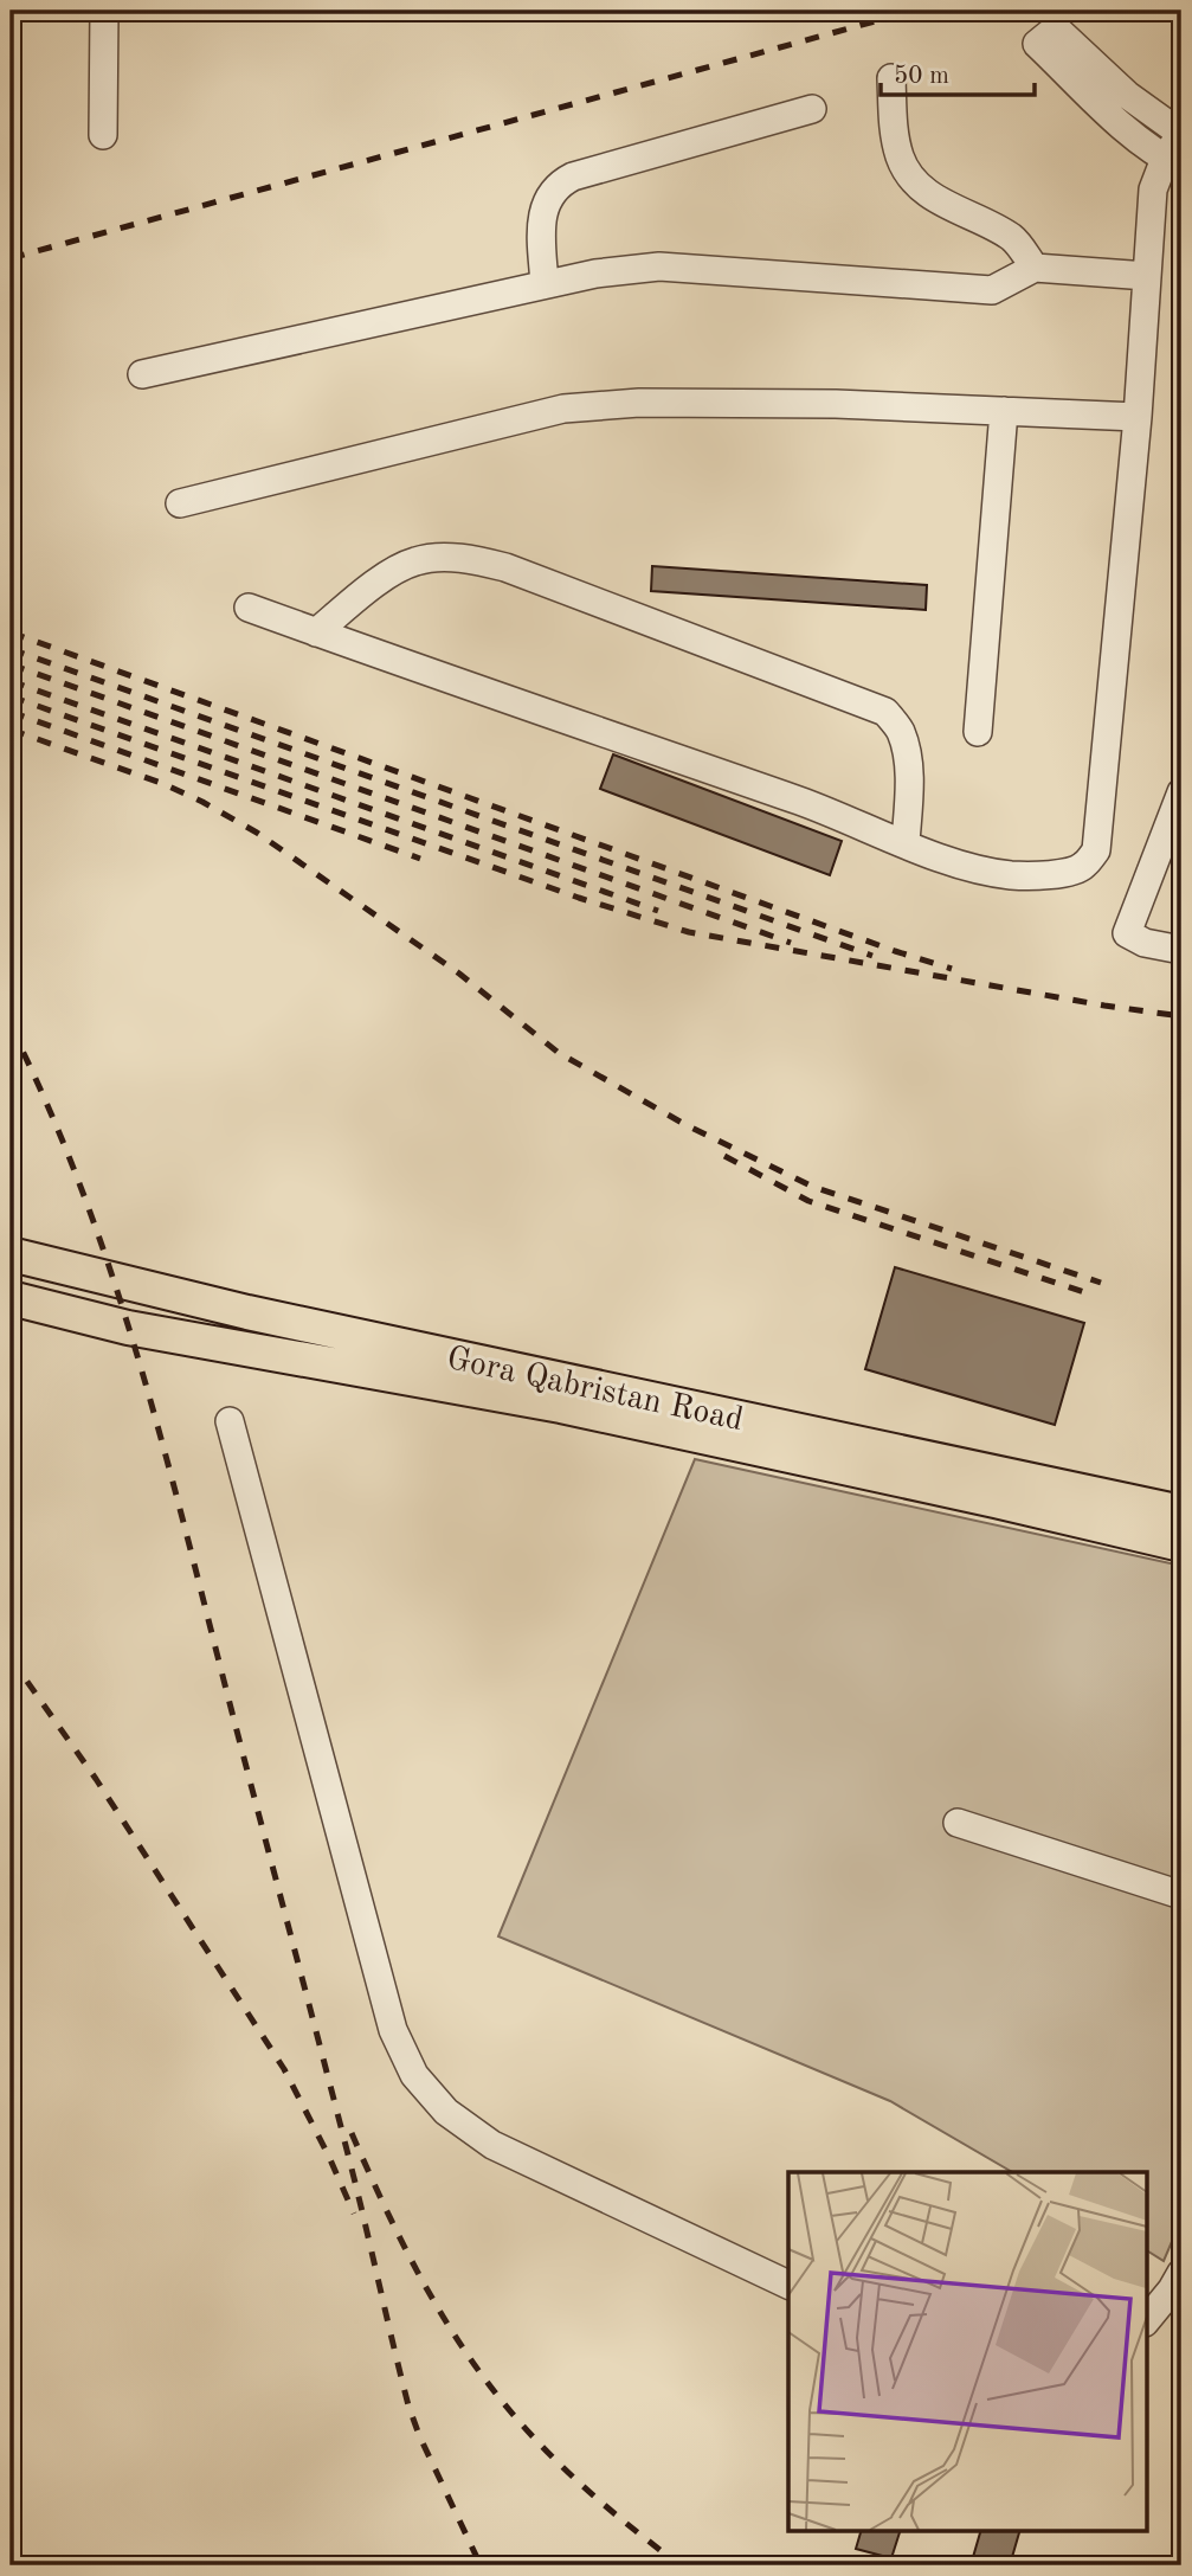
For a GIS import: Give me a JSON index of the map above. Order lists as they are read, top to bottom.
{
  "streets": {
    "main road": ["Gora Qabristan Road"]
  },
  "scale_bar": "50 m"
}
